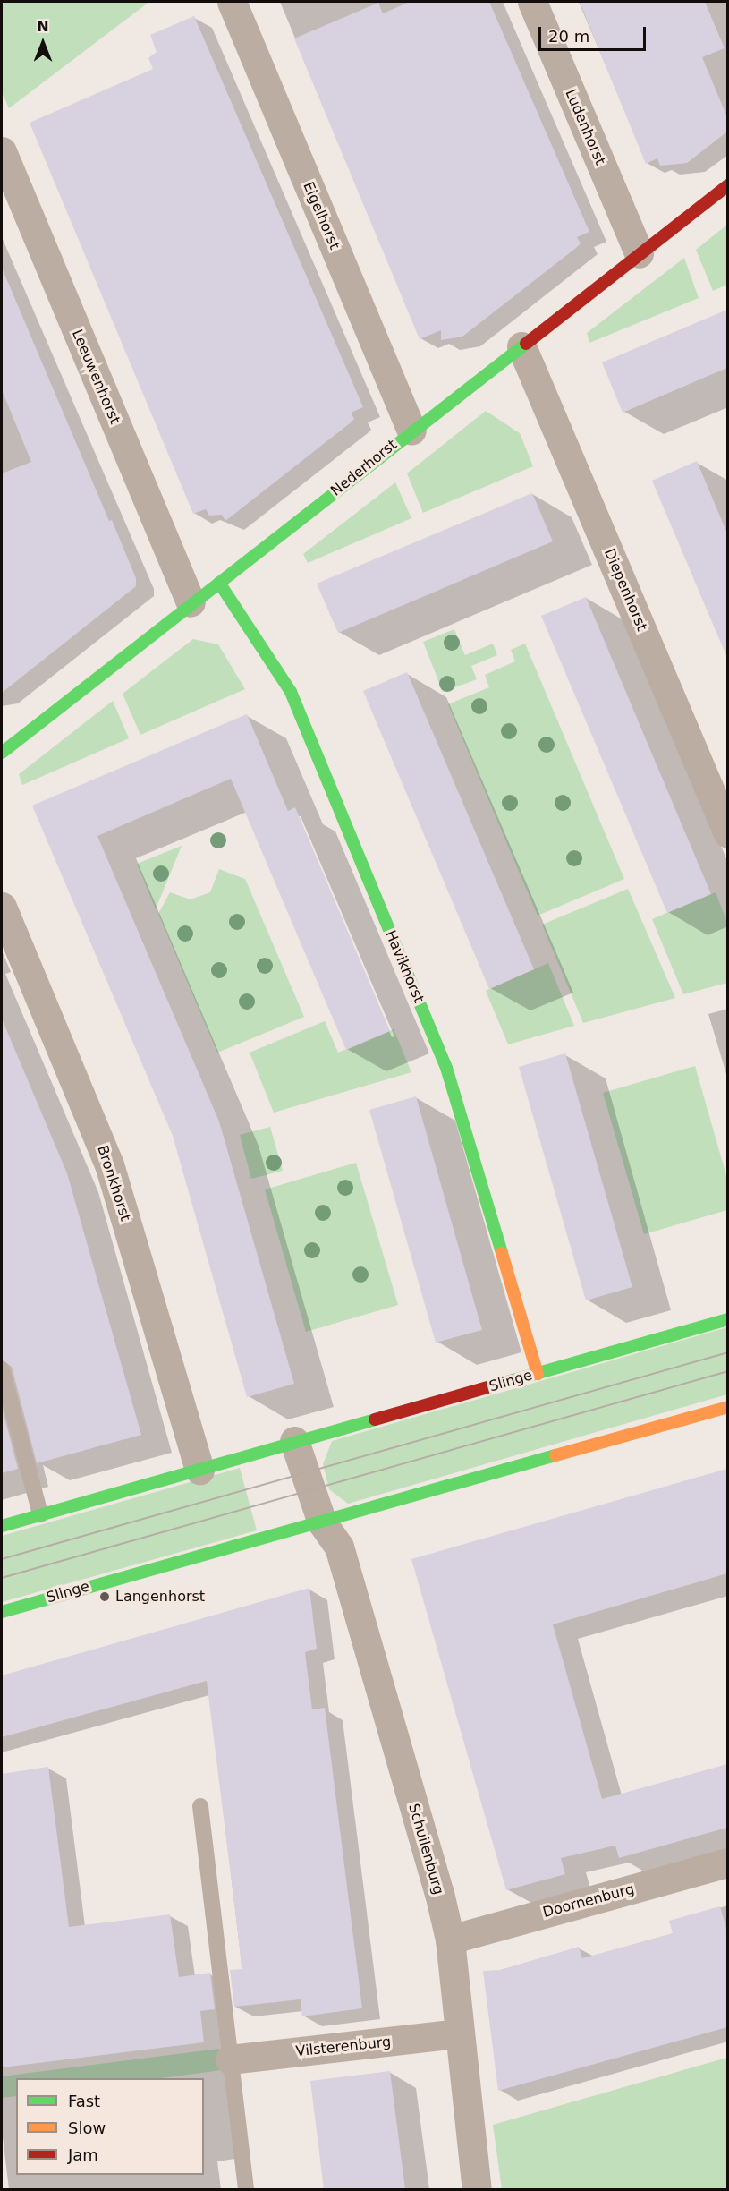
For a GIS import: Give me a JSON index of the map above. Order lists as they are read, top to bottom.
{
  "streets": {
    "street": [
      "Ludenhorst",
      "Eigelhorst",
      "Leeuwenhorst",
      "Nederhorst",
      "Diepenhorst",
      "Havikhorst",
      "Bronkhorst",
      "Slinge",
      "Schuilenburg",
      "Doornenburg",
      "Vilsterenburg"
    ]
  },
  "crossings": [
    ["Ludenhorst", "Nederhorst"],
    ["Eigelhorst", "Nederhorst"],
    ["Leeuwenhorst", "Nederhorst"],
    ["Nederhorst", "Diepenhorst"],
    ["Nederhorst", "Havikhorst"],
    ["Havikhorst", "Slinge"],
    ["Bronkhorst", "Slinge"],
    ["Slinge", "Schuilenburg"],
    ["Schuilenburg", "Doornenburg"],
    ["Schuilenburg", "Vilsterenburg"]
  ],
  "places": ["Langenhorst"],
  "legend": ["Fast", "Slow", "Jam"],
  "scale_bar": "20 m",
  "north": "top"
}
